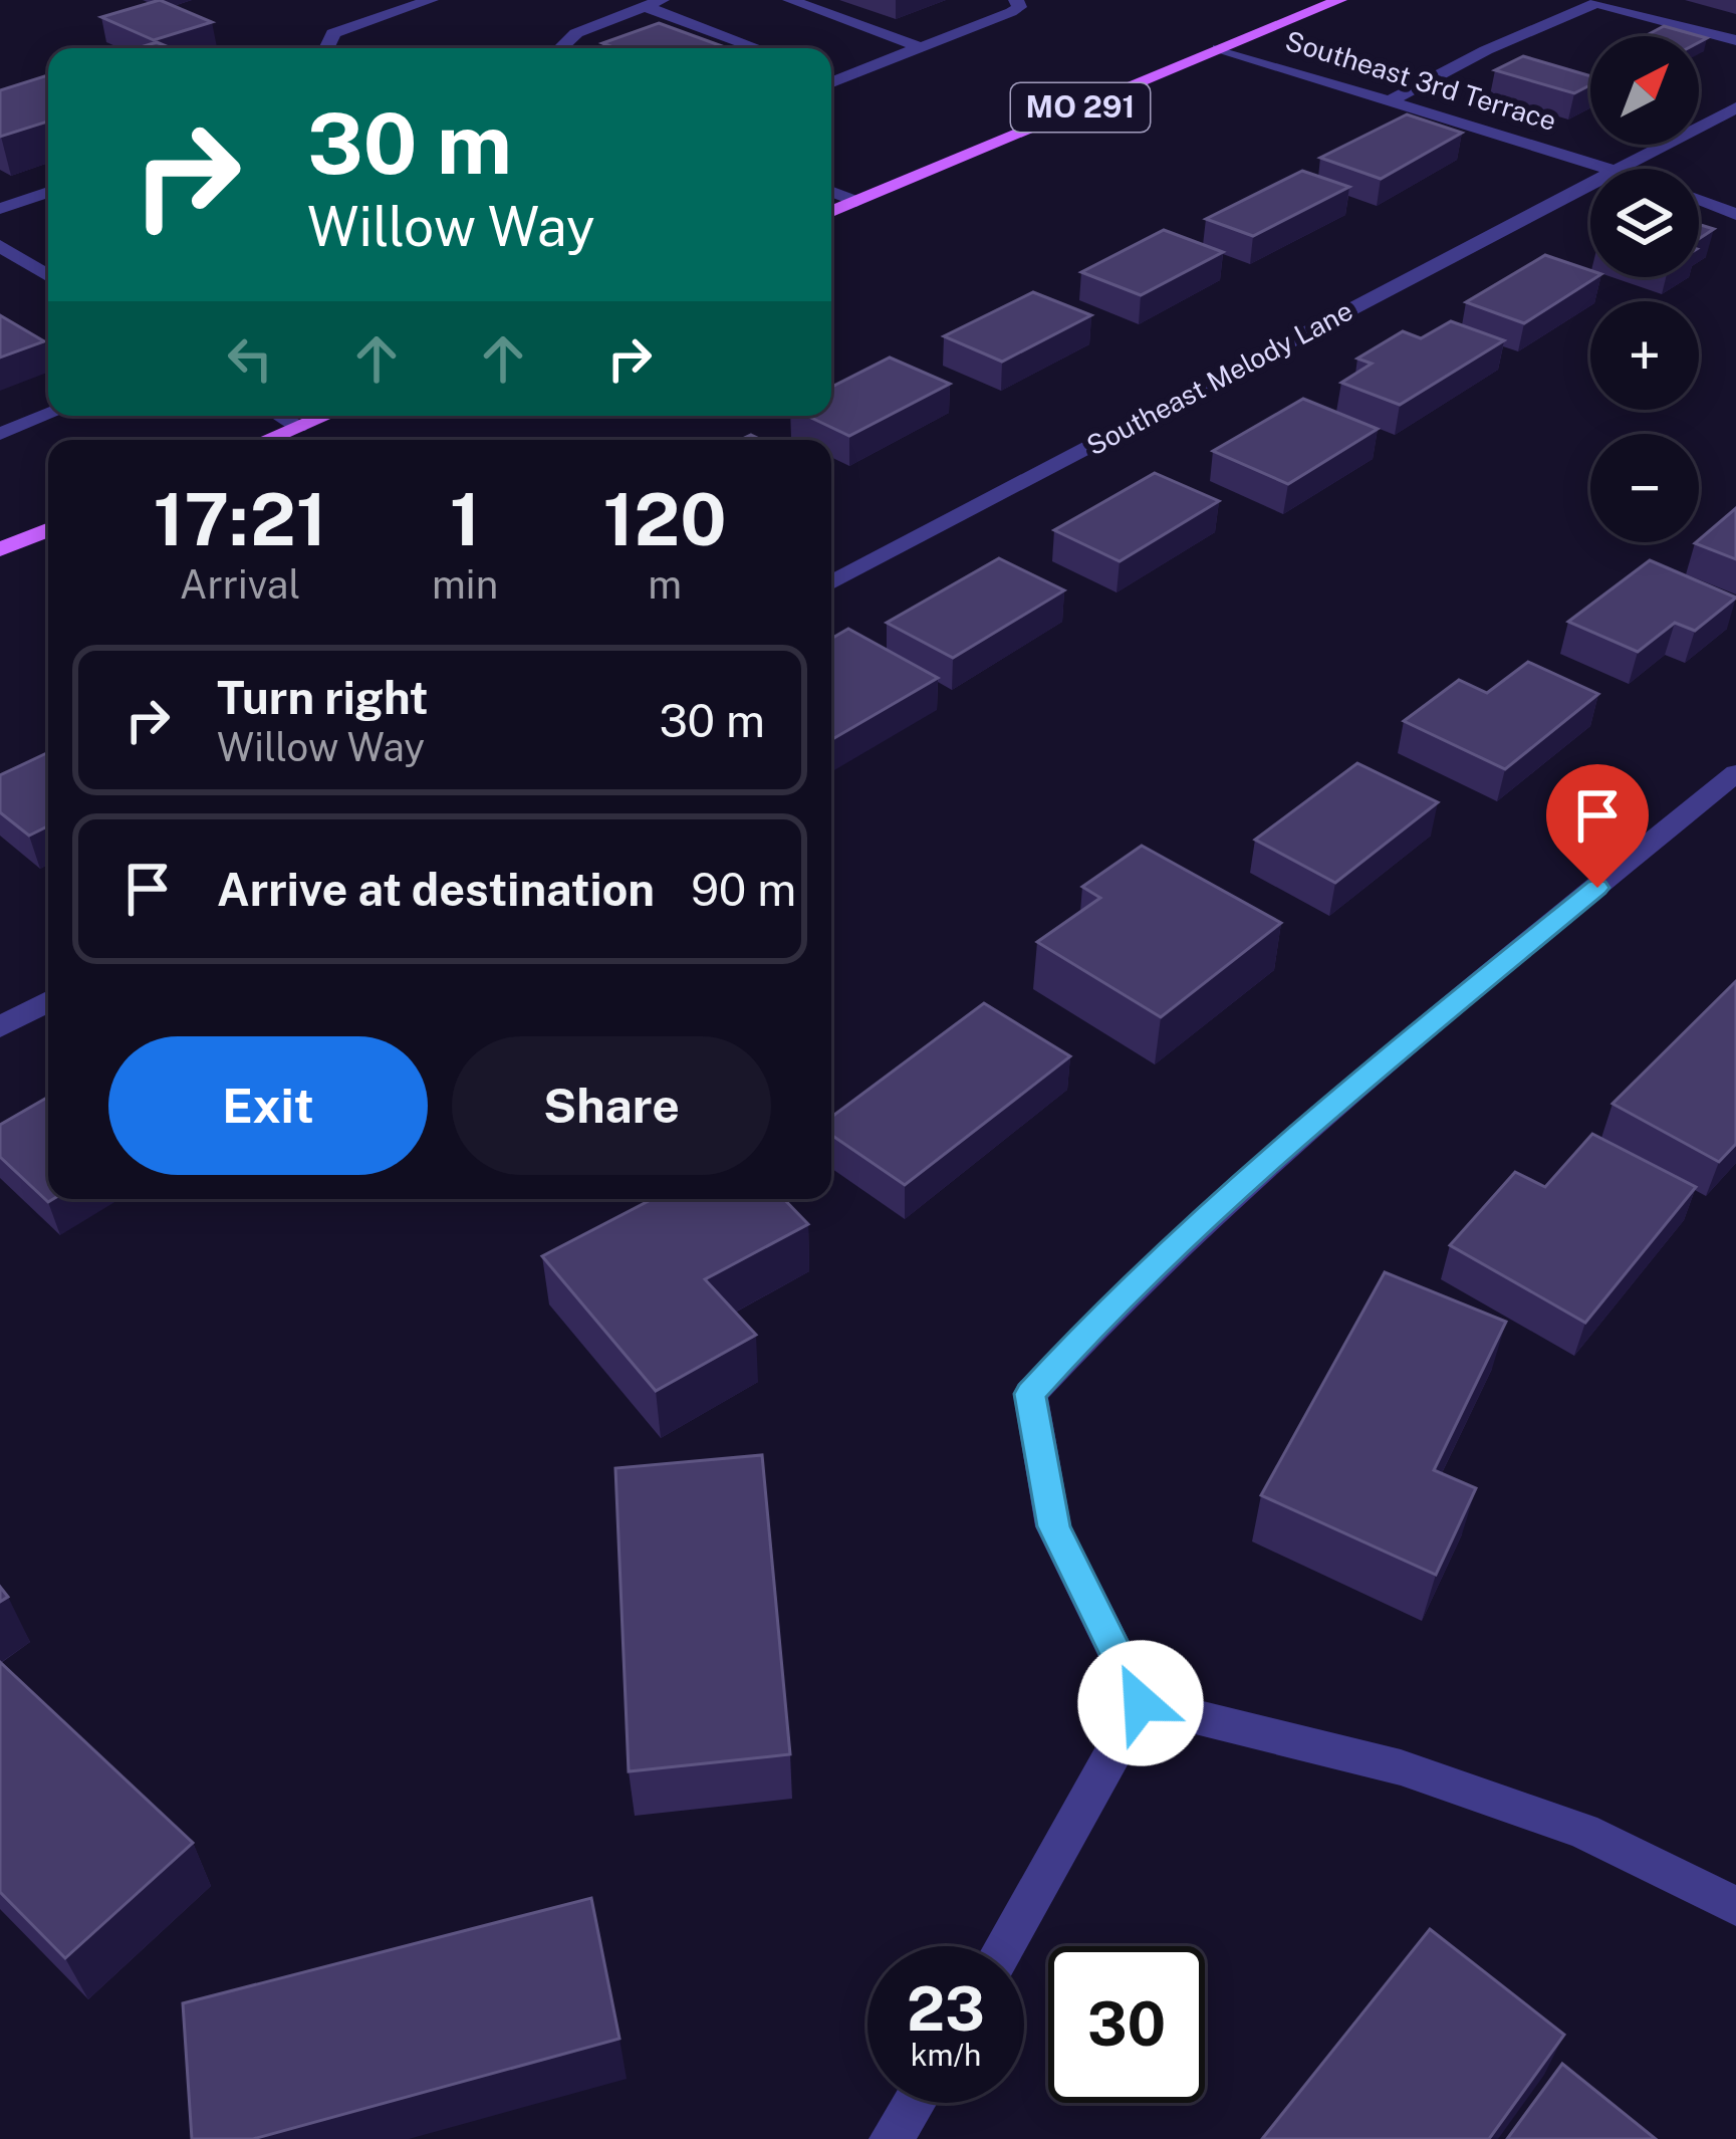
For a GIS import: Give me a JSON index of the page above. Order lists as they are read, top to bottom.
{
  "streets": {
    "main road": ["MO 291"],
    "street": ["Southeast 3rd Terrace", "Southeast Melody Lane"]
  },
  "crossings": [
    ["Southeast 3rd Terrace", "MO 291"]
  ],
  "north": "top right",
  "page": {
    "map_buttons": ["+", "−"],
    "turn": ["30 m", "Willow Way"],
    "eta": [
      "17:21",
      "Arrival",
      "1",
      "min",
      "120",
      "m"
    ],
    "list": [
      {
        "name": "Turn right",
        "note": "Willow Way",
        "value": "30 m"
      },
      {
        "name": "Arrive at destination",
        "value": "90 m"
      }
    ],
    "buttons": ["Exit", "Share"],
    "speed": "23 km/h",
    "limit": "30"
  }
}
